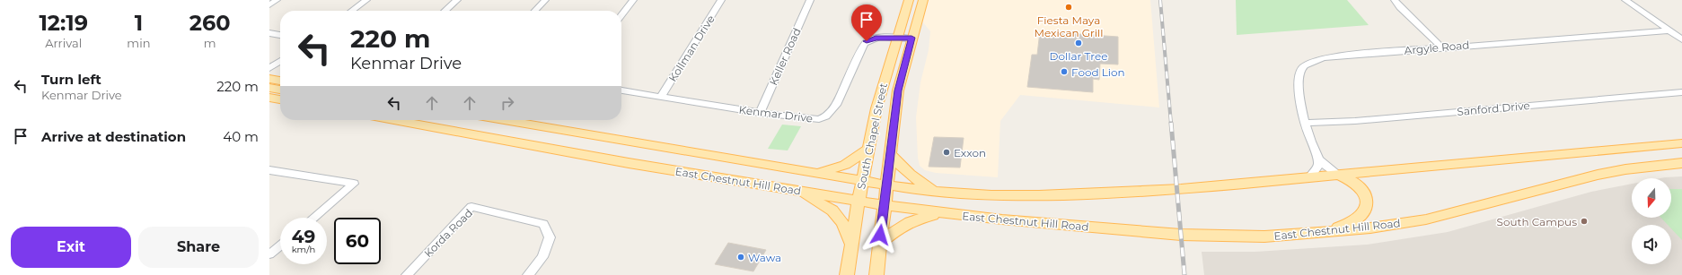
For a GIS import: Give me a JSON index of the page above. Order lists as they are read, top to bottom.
{
  "streets": {
    "main road": ["South Chapel Street", "East Chestnut Hill Road"],
    "street": [
      "Argyle Road",
      "Kollman Drive",
      "Keller Road",
      "Sanford Drive",
      "Kenmar Drive",
      "Korda Road"
    ]
  },
  "crossings": [
    ["Argyle Road", "Sanford Drive"],
    ["Argyle Road", "East Chestnut Hill Road"],
    ["Kollman Drive", "Kenmar Drive"],
    ["Keller Road", "Kenmar Drive"],
    ["Kenmar Drive", "South Chapel Street"],
    ["South Chapel Street", "East Chestnut Hill Road"]
  ],
  "places": [
    "Fiesta Maya Mexican Grill",
    "Dollar Tree",
    "Food Lion",
    "Exxon",
    "South Campus",
    "Wawa"
  ],
  "north": "bottom",
  "page": {
    "eta": [
      "12:19",
      "Arrival",
      "1",
      "min",
      "260",
      "m"
    ],
    "turn": ["220 m", "Kenmar Drive"],
    "list": [
      {
        "name": "Turn left",
        "note": "Kenmar Drive",
        "value": "220 m"
      },
      {
        "name": "Arrive at destination",
        "value": "40 m"
      }
    ],
    "speed": "49 km/h",
    "limit": "60",
    "buttons": ["Exit", "Share"]
  }
}
